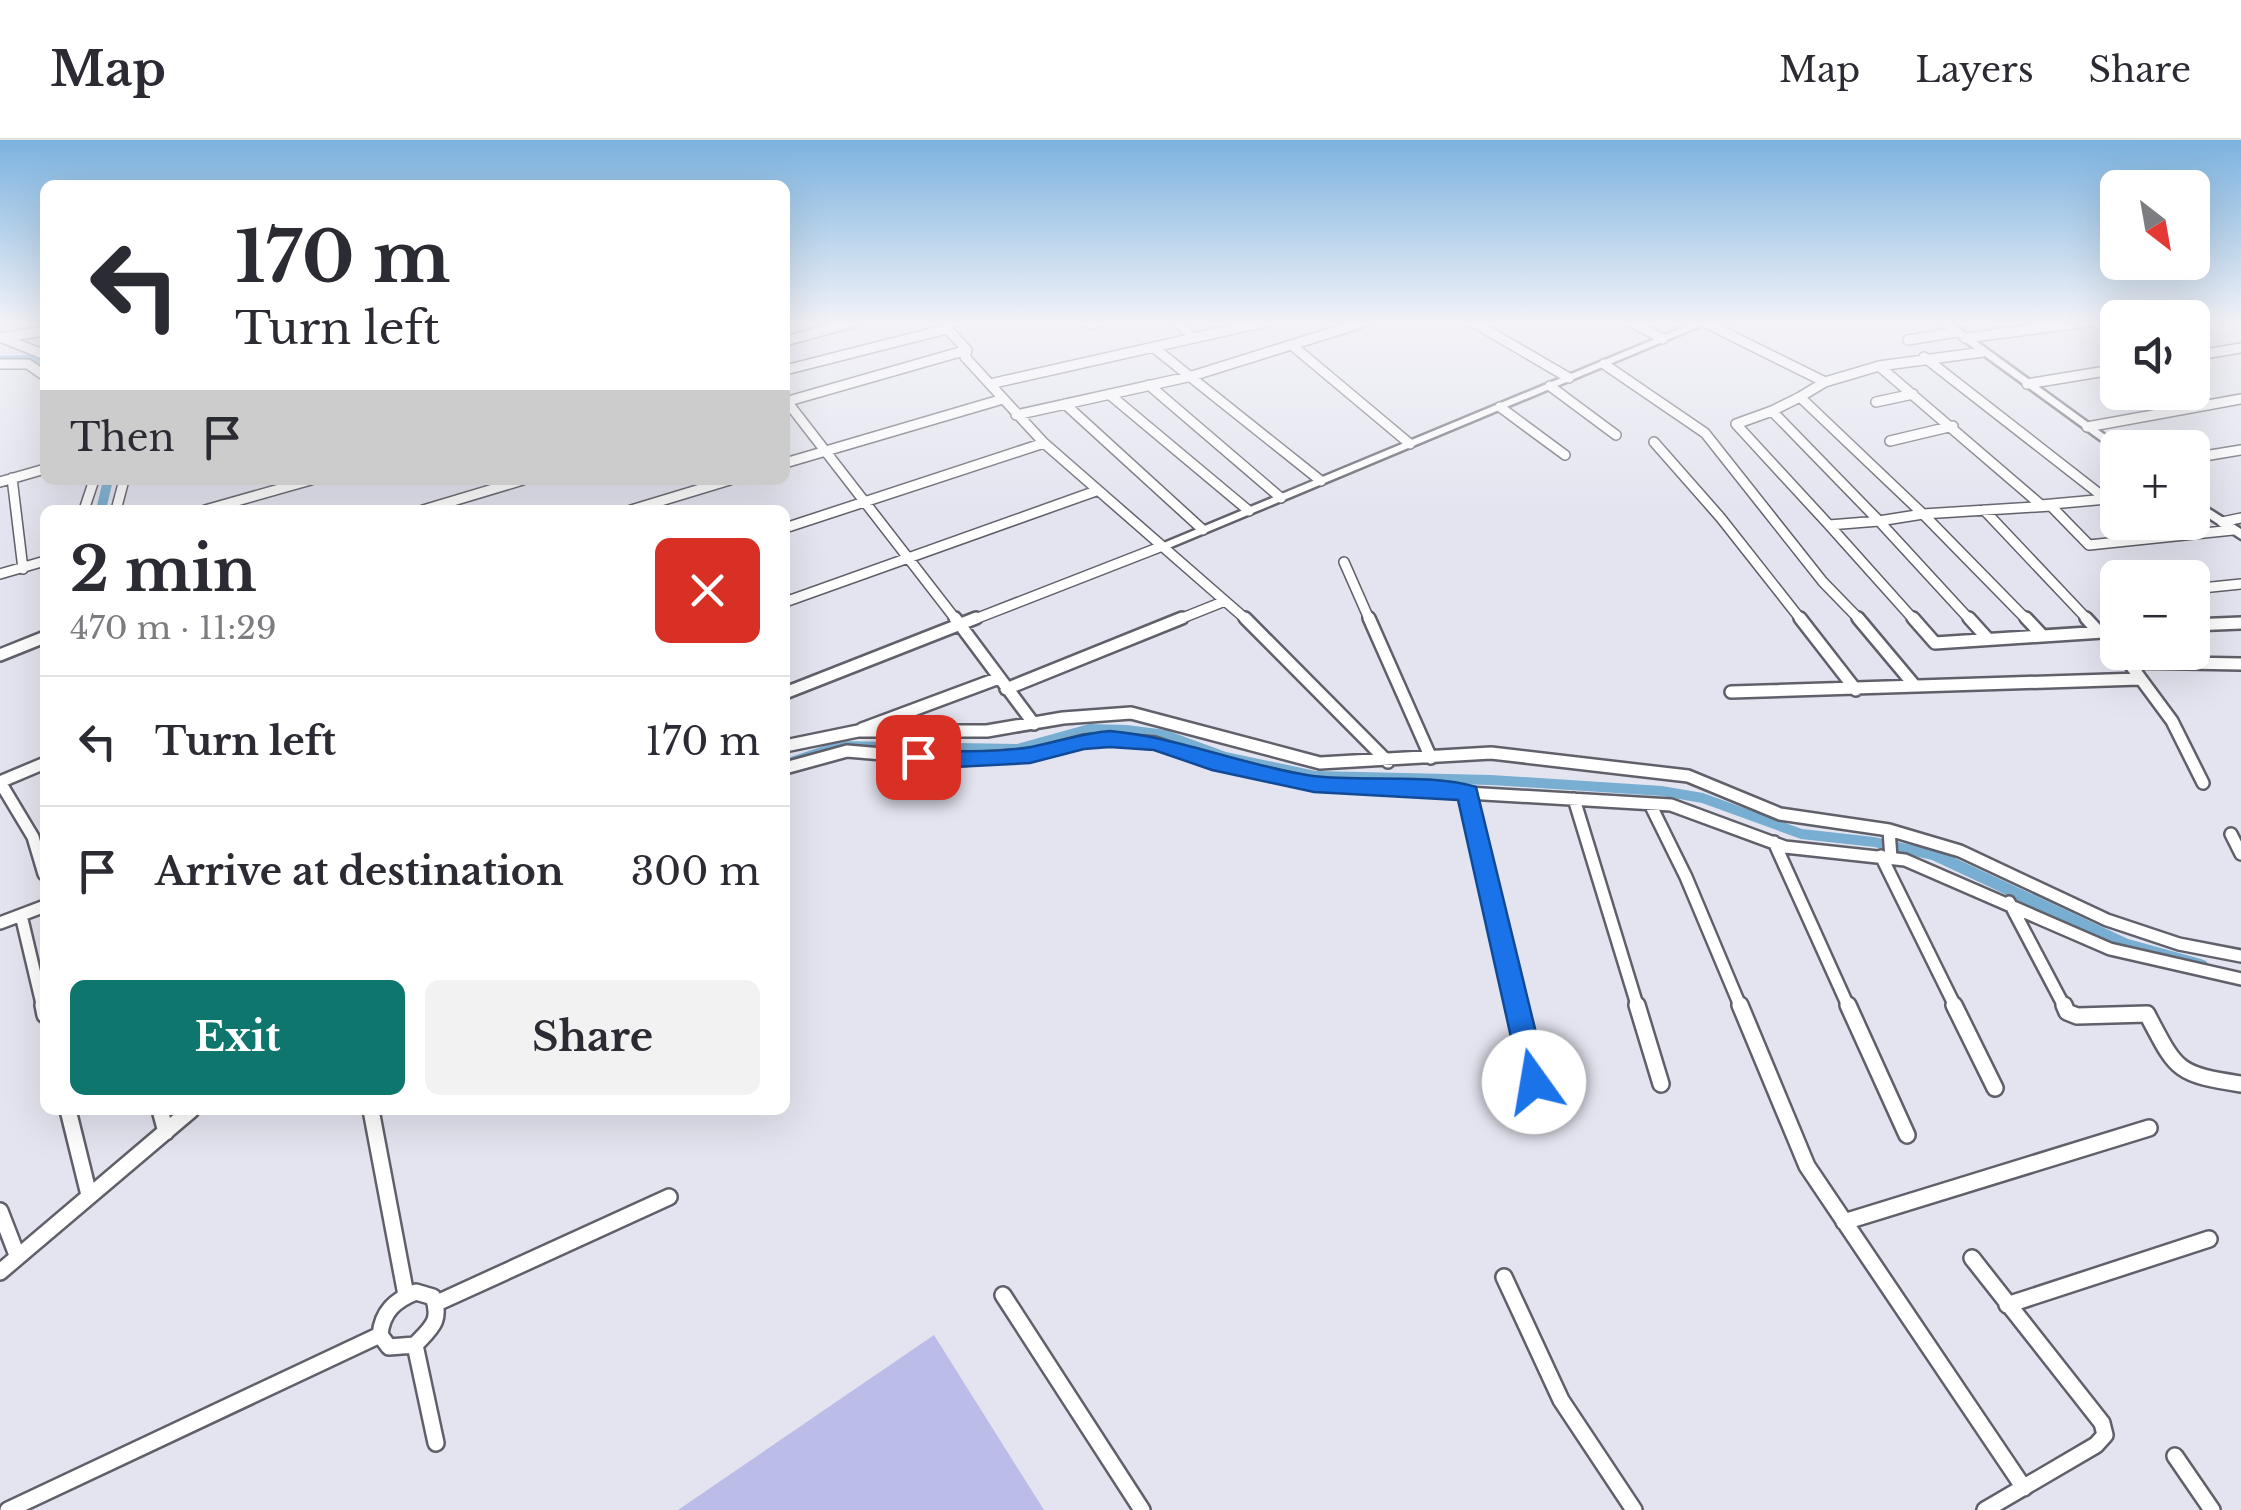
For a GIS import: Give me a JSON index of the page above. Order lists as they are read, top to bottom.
{
  "north": "bottom right",
  "page": {
    "header": "Map",
    "nav": ["Map", "Layers", "Share"],
    "map_buttons": ["+", "−"],
    "turn": ["170 m", "Turn left"],
    "then": "Then",
    "heading": ["2 min", "470 m · 11:29"],
    "list": [
      {
        "name": "Turn left",
        "value": "170 m"
      },
      {
        "name": "Arrive at destination",
        "value": "300 m"
      }
    ],
    "buttons": ["Exit", "Share"]
  }
}
